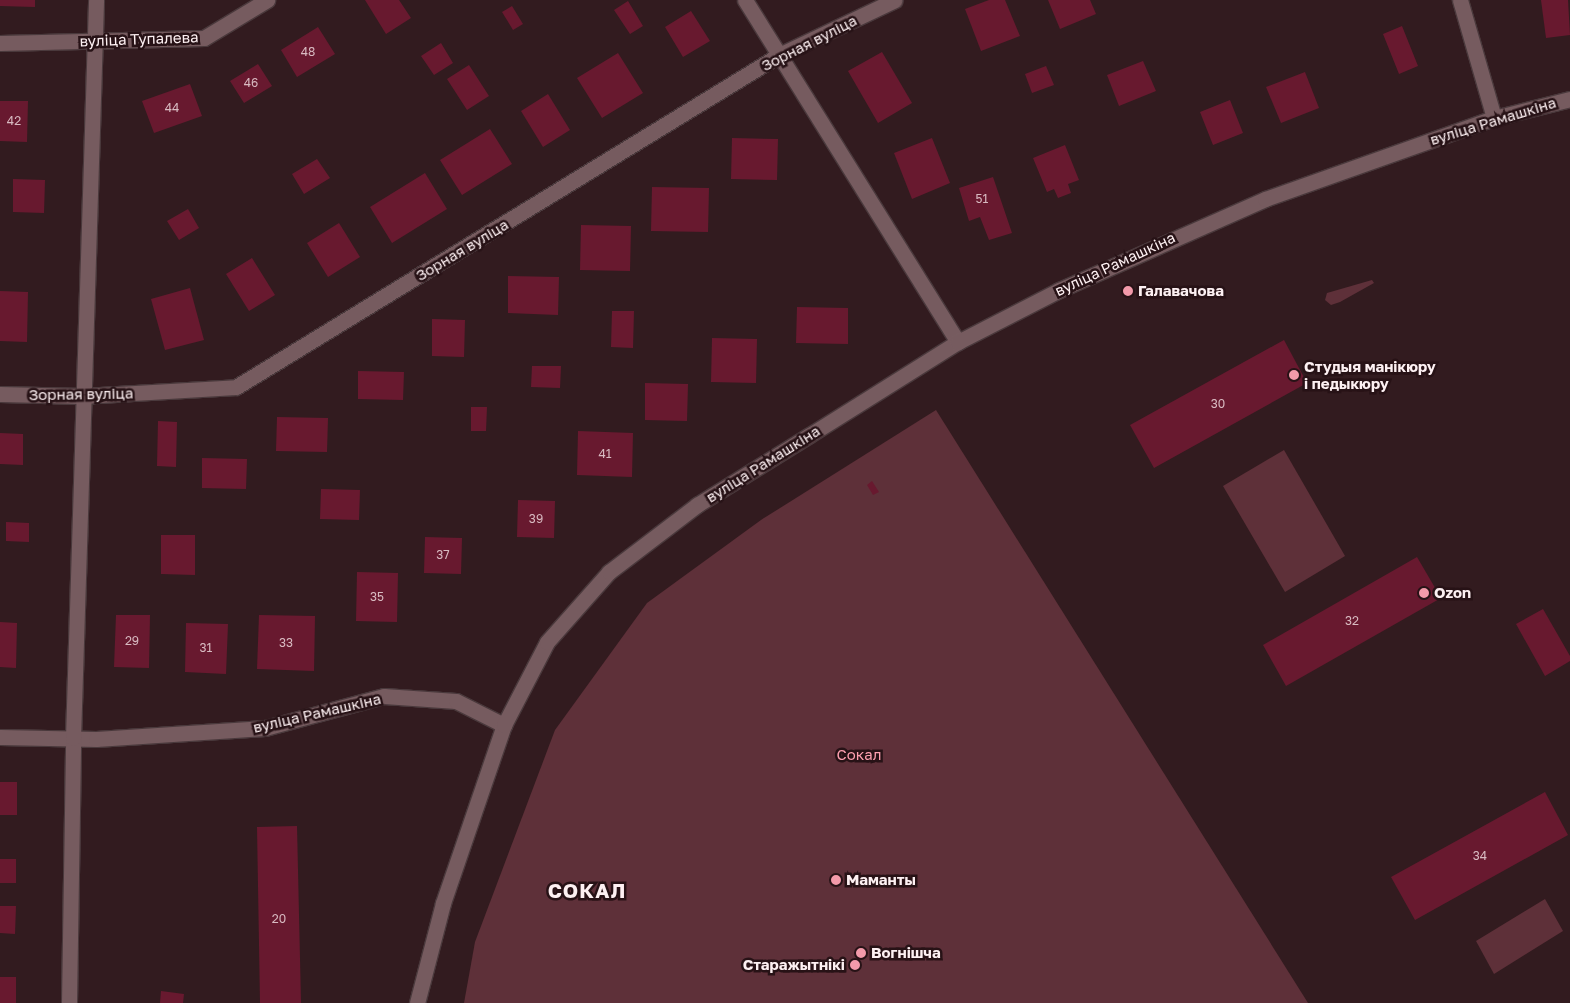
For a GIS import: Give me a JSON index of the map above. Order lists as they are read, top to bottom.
{
  "streets": {
    "street": ["вуліца Тупалева", "Зорная вуліца", "вуліца Рамашкіна"]
  },
  "districts": ["СОКАЛ"],
  "parks": ["Сокал"],
  "places": [
    "Галавачова",
    "Студыя манікюру і педыкюру",
    "Ozon",
    "Маманты",
    "Вогнішча",
    "Старажытнікі"
  ],
  "house_numbers": [
    "48",
    "46",
    "44",
    "42",
    "51",
    "30",
    "41",
    "39",
    "37",
    "35",
    "32",
    "29",
    "33",
    "31",
    "34",
    "20"
  ]
}
